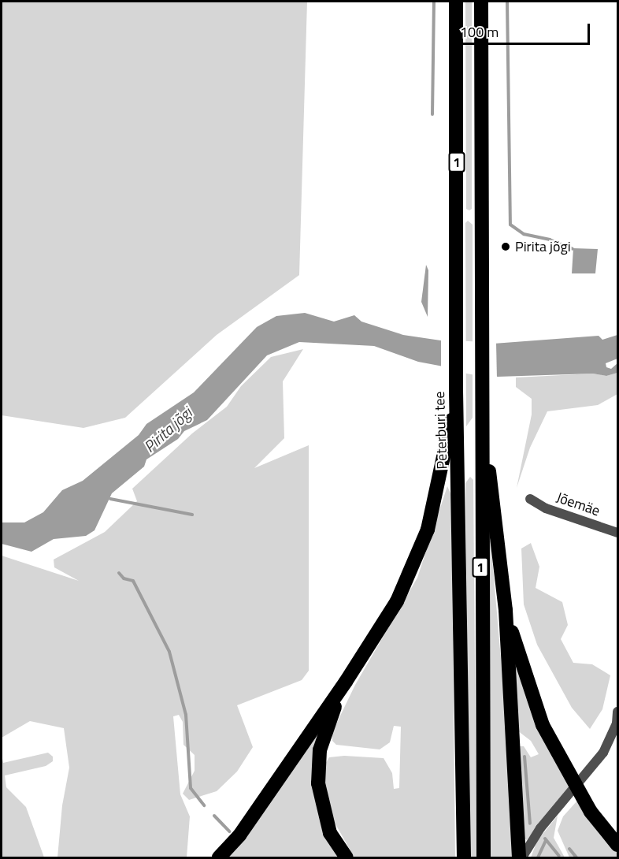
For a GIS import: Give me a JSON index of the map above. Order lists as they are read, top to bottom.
{
  "streets": {
    "highway": ["1", "Peterburi tee"],
    "street": ["Jõemäe"]
  },
  "water": ["Pirita jõgi"],
  "places": ["Pirita jõgi"],
  "scale_bar": "100 m"
}
